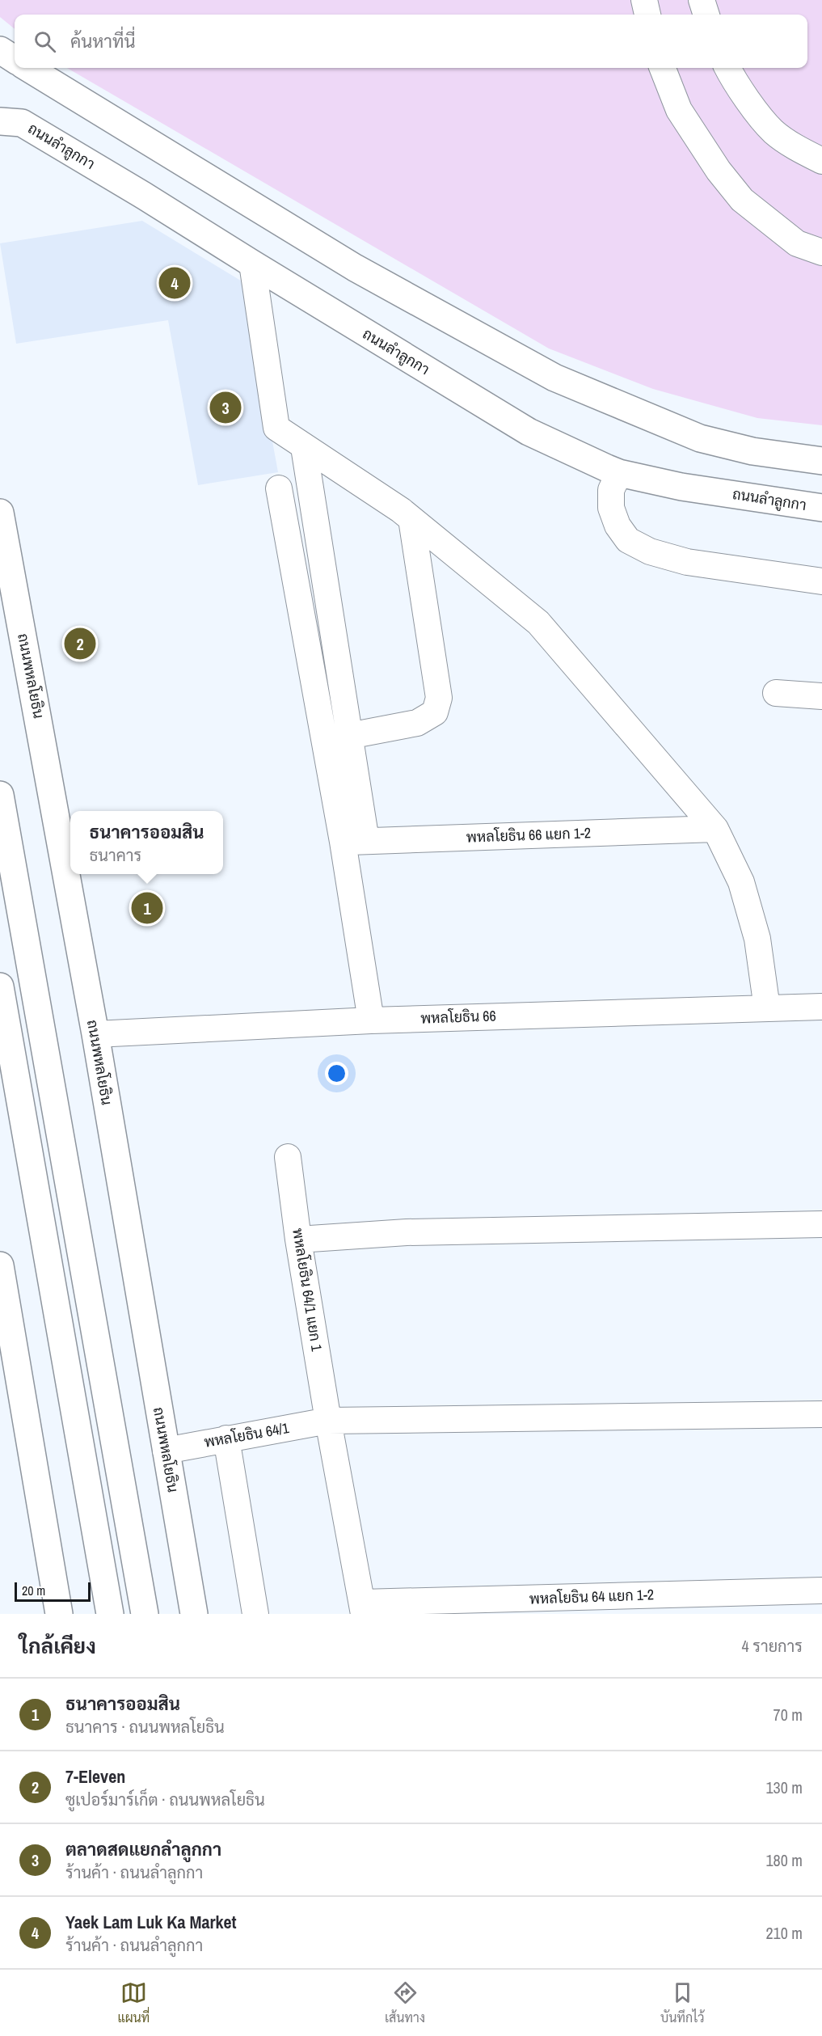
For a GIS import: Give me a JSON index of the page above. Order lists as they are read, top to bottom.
{
  "streets": {
    "main road": ["ถนนลำลูกกา", "ถนนพหลโยธิน"],
    "street": [
      "พหลโยธิน 66 แยก 1-2",
      "พหลโยธิน 66",
      "พหลโยธิน 64/1 แยก 1",
      "พหลโยธิน 64/1",
      "พหลโยธิน 64 แยก 1-2"
    ]
  },
  "crossings": [
    ["ถนนพหลโยธิน", "พหลโยธิน 66"],
    ["ถนนพหลโยธิน", "พหลโยธิน 64/1"],
    ["พหลโยธิน 64/1 แยก 1", "พหลโยธิน 64/1"],
    ["พหลโยธิน 64/1 แยก 1", "พหลโยธิน 64 แยก 1-2"]
  ],
  "scale_bar": "20 m",
  "page": {
    "search": "ค้นหาที่นี่",
    "pins": [
      "4",
      "3",
      "2",
      "1"
    ],
    "popup": ["ธนาคารออมสิน", "ธนาคาร"],
    "scale": "20 m",
    "heading": ["ใกล้เคียง", "4 รายการ"],
    "list": [
      {
        "mark": "1",
        "name": "ธนาคารออมสิน",
        "note": "ธนาคาร · ถนนพหลโยธิน",
        "value": "70 m"
      },
      {
        "mark": "2",
        "name": "7-Eleven",
        "note": "ซูเปอร์มาร์เก็ต · ถนนพหลโยธิน",
        "value": "130 m"
      },
      {
        "mark": "3",
        "name": "ตลาดสดแยกลำลูกกา",
        "note": "ร้านค้า · ถนนลำลูกกา",
        "value": "180 m"
      },
      {
        "mark": "4",
        "name": "Yaek Lam Luk Ka Market",
        "note": "ร้านค้า · ถนนลำลูกกา",
        "value": "210 m"
      }
    ],
    "nav": ["แผนที่", "เส้นทาง", "บันทึกไว้"]
  }
}
